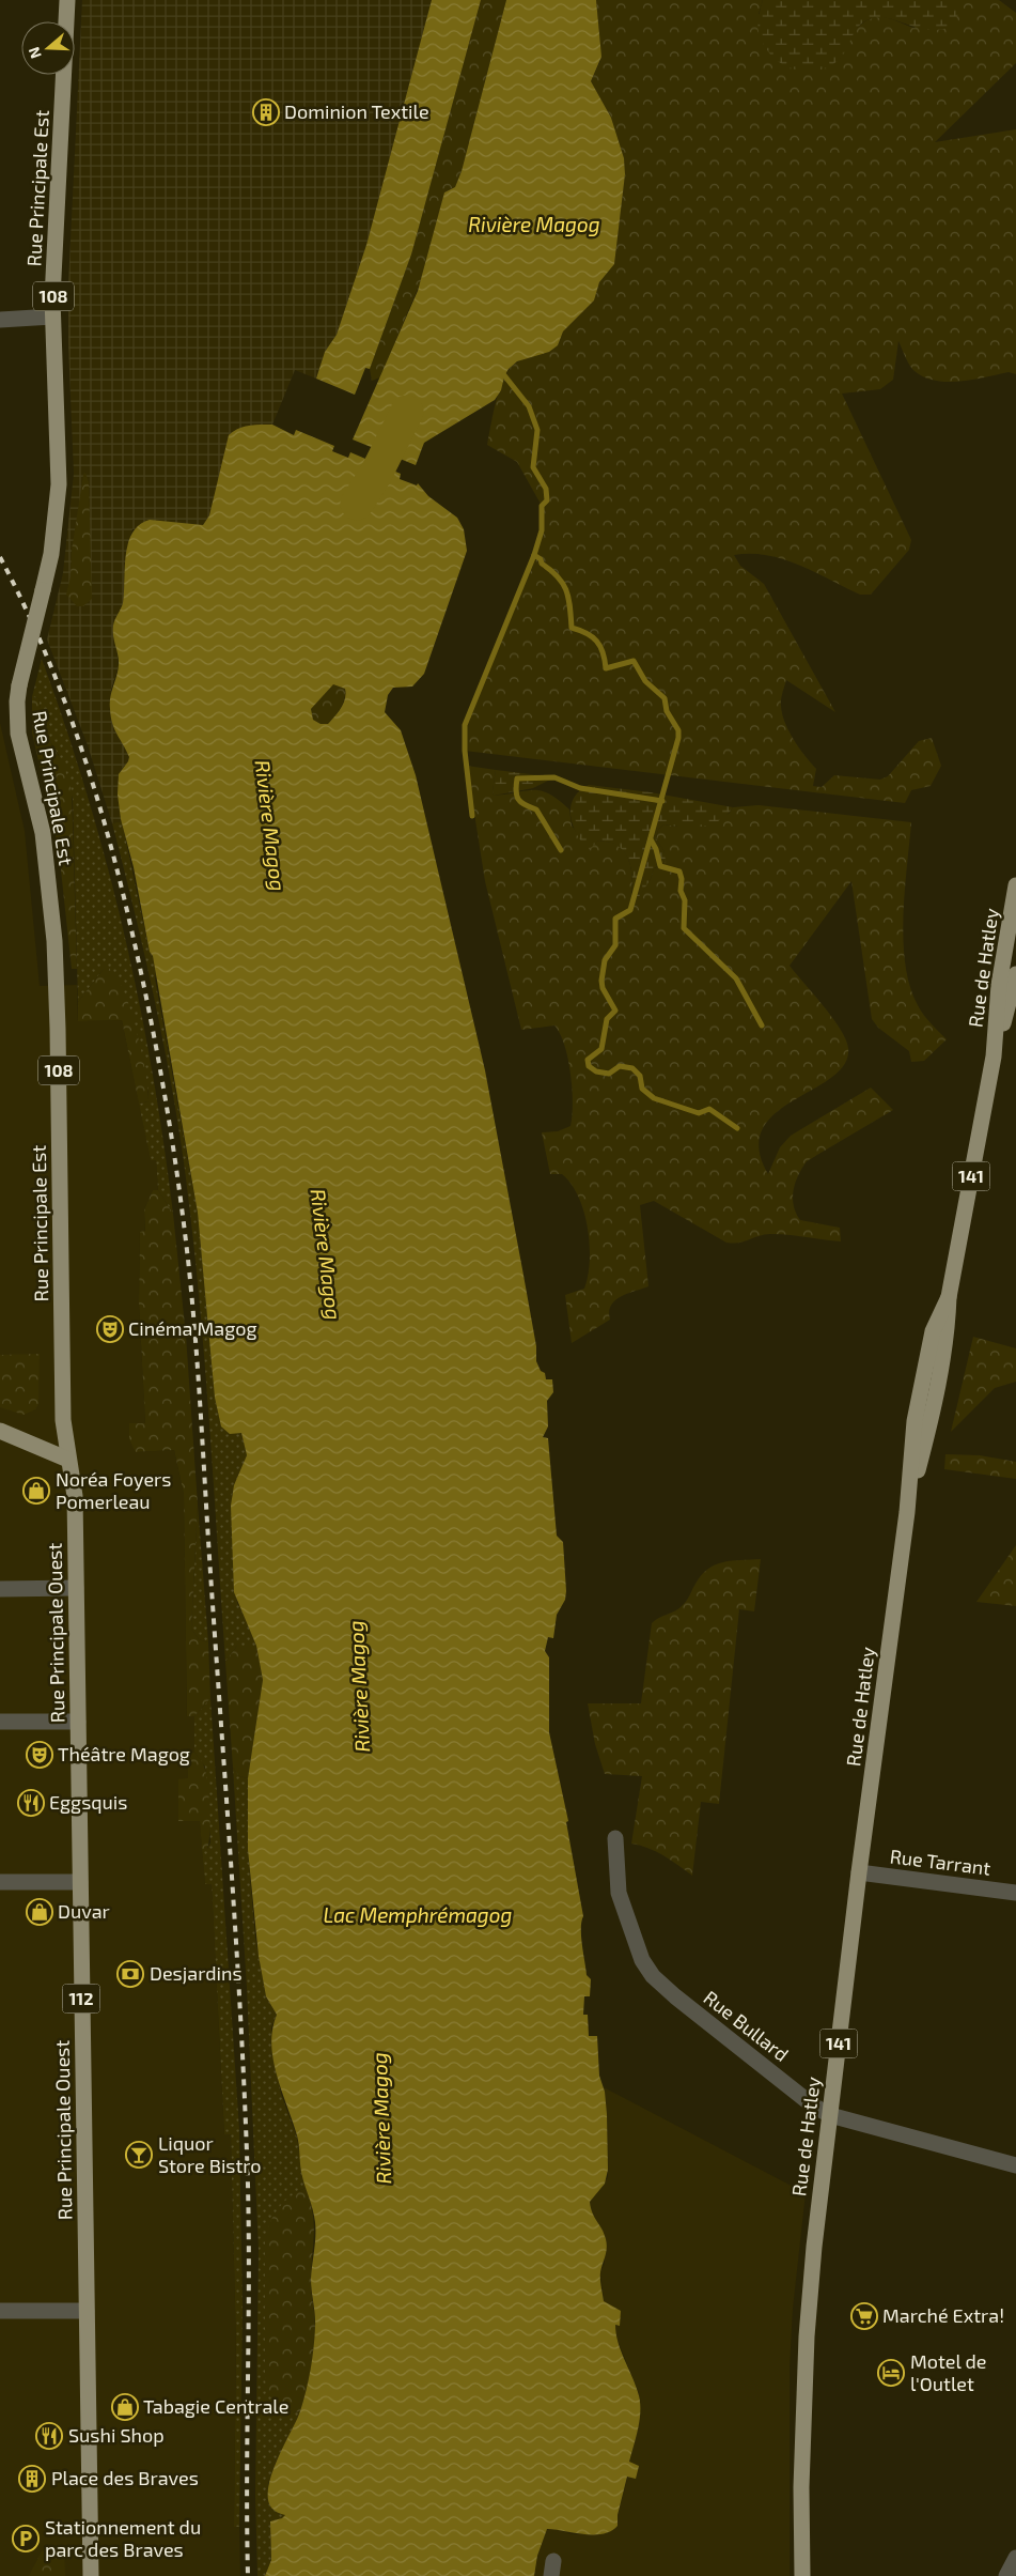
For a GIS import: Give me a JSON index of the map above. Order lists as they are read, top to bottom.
{
  "streets": {
    "main road": [
      "Rue Principale Est",
      "108",
      "Rue de Hatley",
      "141",
      "Rue Principale Ouest",
      "112"
    ],
    "street": ["Rue Tarrant", "Rue Bullard"]
  },
  "crossings": [
    ["Rue Principale Est", "Rue Principale Ouest"],
    ["Rue de Hatley", "Rue Tarrant"],
    ["Rue de Hatley", "Rue Bullard"]
  ],
  "water": ["Rivière Magog", "Lac Memphrémagog"],
  "places": {
    "building": ["Dominion Textile", "Place des Braves"],
    "theatre": ["Cinéma Magog", "Théâtre Magog"],
    "shop": ["Noréa Foyers Pomerleau", "Duvar", "Tabagie Centrale"],
    "restaurant": ["Eggsquis", "Sushi Shop"],
    "bank": ["Desjardins"],
    "bar": ["Liquor Store Bistro"],
    "supermarket": ["Marché Extra!"],
    "hotel": ["Motel de l'Outlet"],
    "parking": ["Stationnement du parc des Braves"]
  },
  "north": "left"
}
